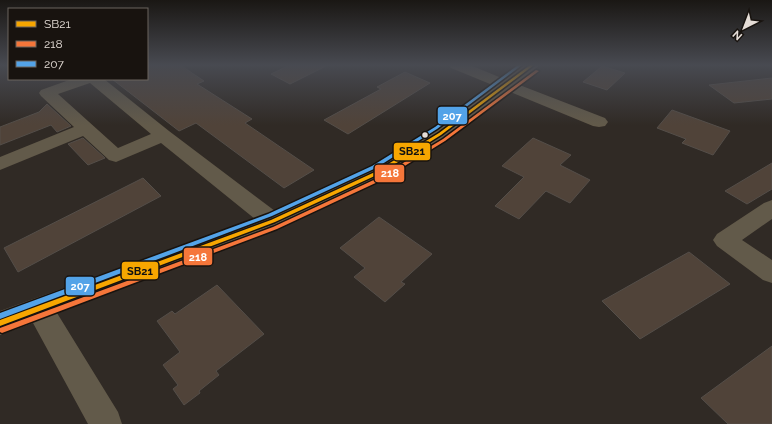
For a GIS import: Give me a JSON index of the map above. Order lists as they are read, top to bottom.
{
  "lines": ["transit line SB21", "transit line 218", "transit line 207"],
  "legend": ["SB21", "218", "207"],
  "north": "bottom left"
}
